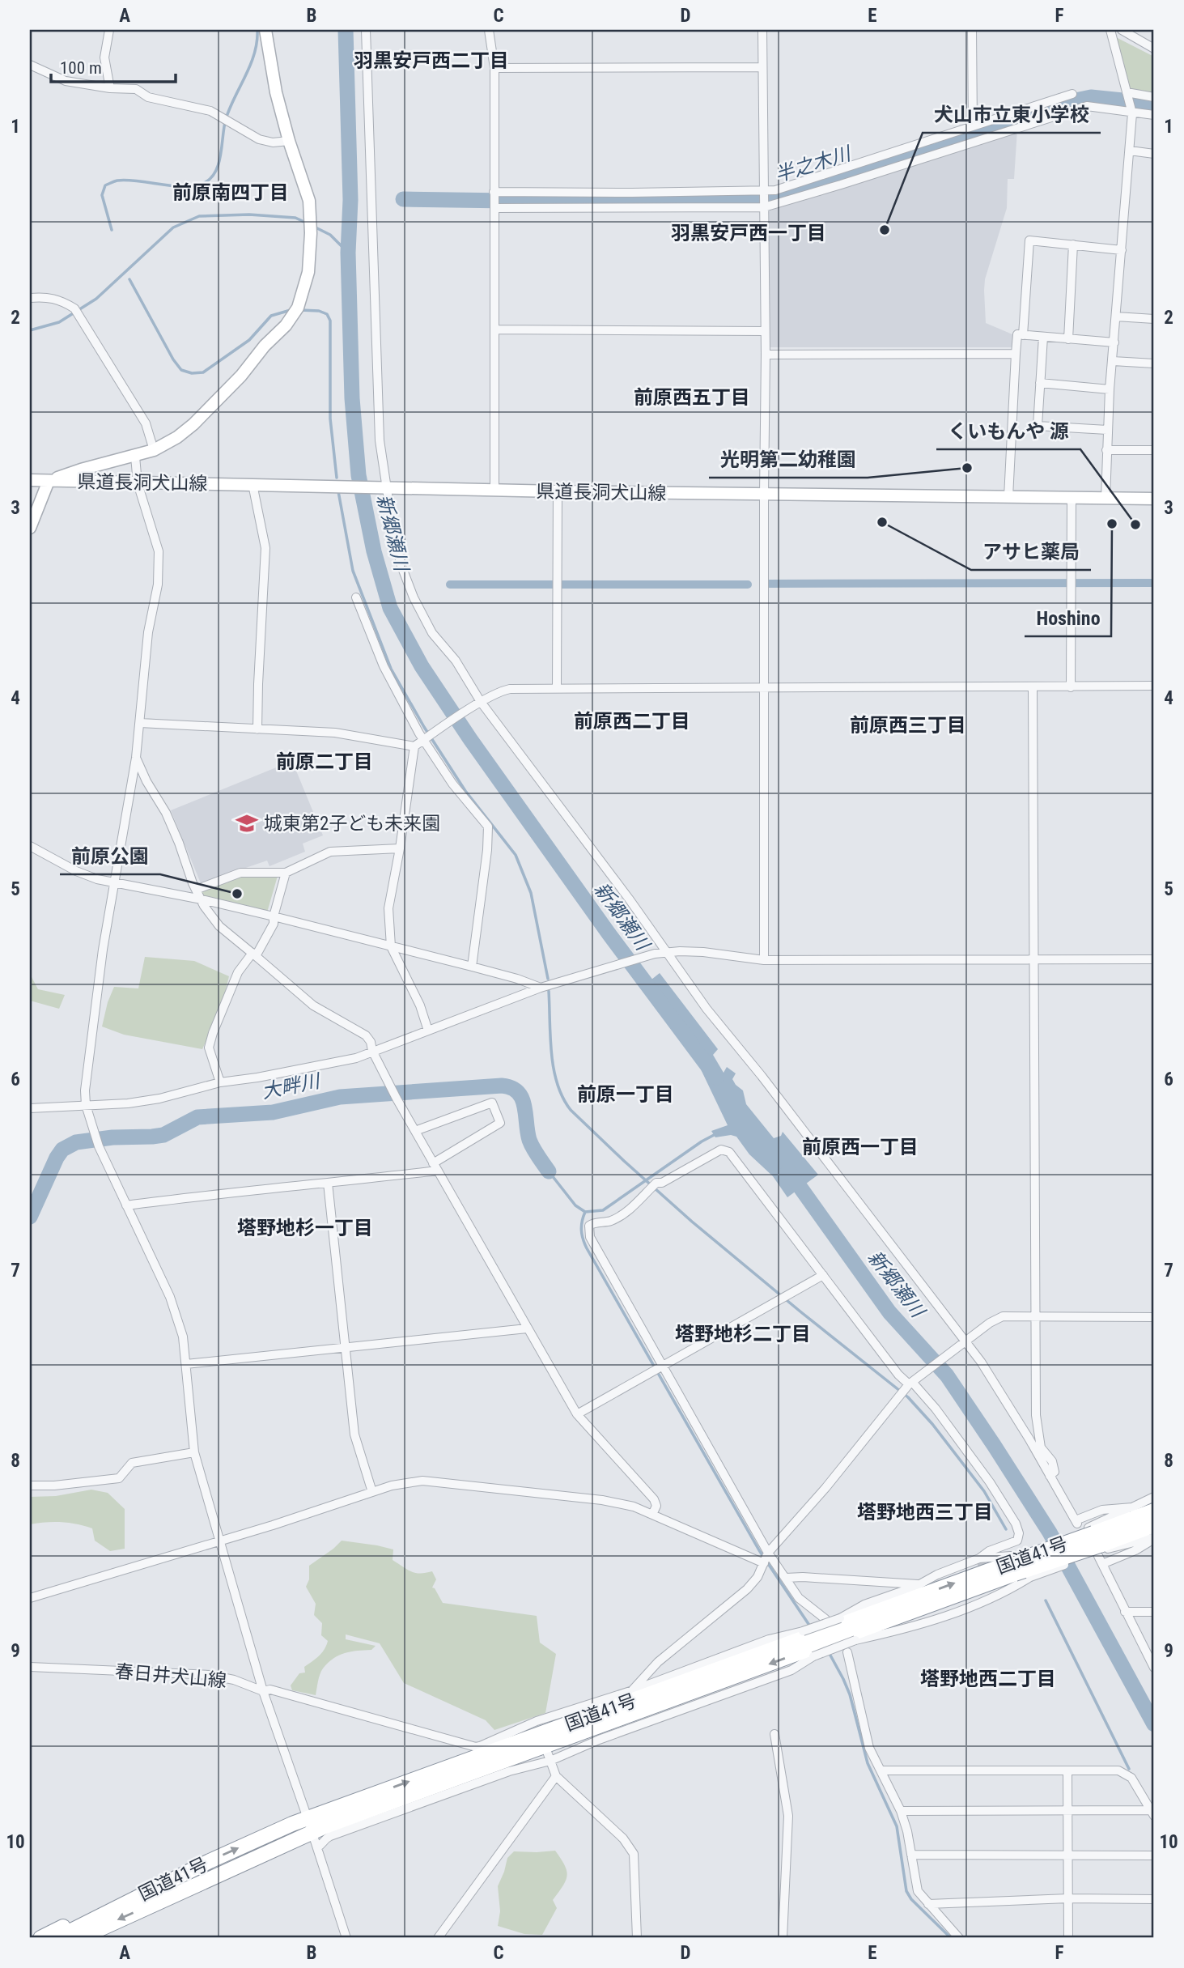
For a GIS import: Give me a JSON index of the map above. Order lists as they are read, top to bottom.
{
  "streets": {
    "highway": ["国道41号"],
    "main road": ["県道長洞犬山線"],
    "street": ["春日井犬山線"]
  },
  "districts": [
    "羽黒安戸西二丁目",
    "前原南四丁目",
    "羽黒安戸西一丁目",
    "前原西五丁目",
    "前原西二丁目",
    "前原西三丁目",
    "前原二丁目",
    "前原一丁目",
    "前原西一丁目",
    "塔野地杉一丁目",
    "塔野地杉二丁目",
    "塔野地西三丁目",
    "塔野地西二丁目"
  ],
  "water": ["半之木川", "新郷瀬川", "大畔川"],
  "places": {
    "other": [
      "犬山市立東小学校",
      "光明第二幼稚園",
      "アサヒ薬局",
      "Hoshino",
      "くいもんや 源",
      "前原公園"
    ],
    "school or university": ["城東第2子ども未来園"]
  },
  "scale_bar": "100 m",
  "grid": {
    "columns": [
      "A",
      "B",
      "C",
      "D",
      "E",
      "F"
    ],
    "rows": [
      "1",
      "2",
      "3",
      "4",
      "5",
      "6",
      "7",
      "8",
      "9",
      "10"
    ]
  }
}
